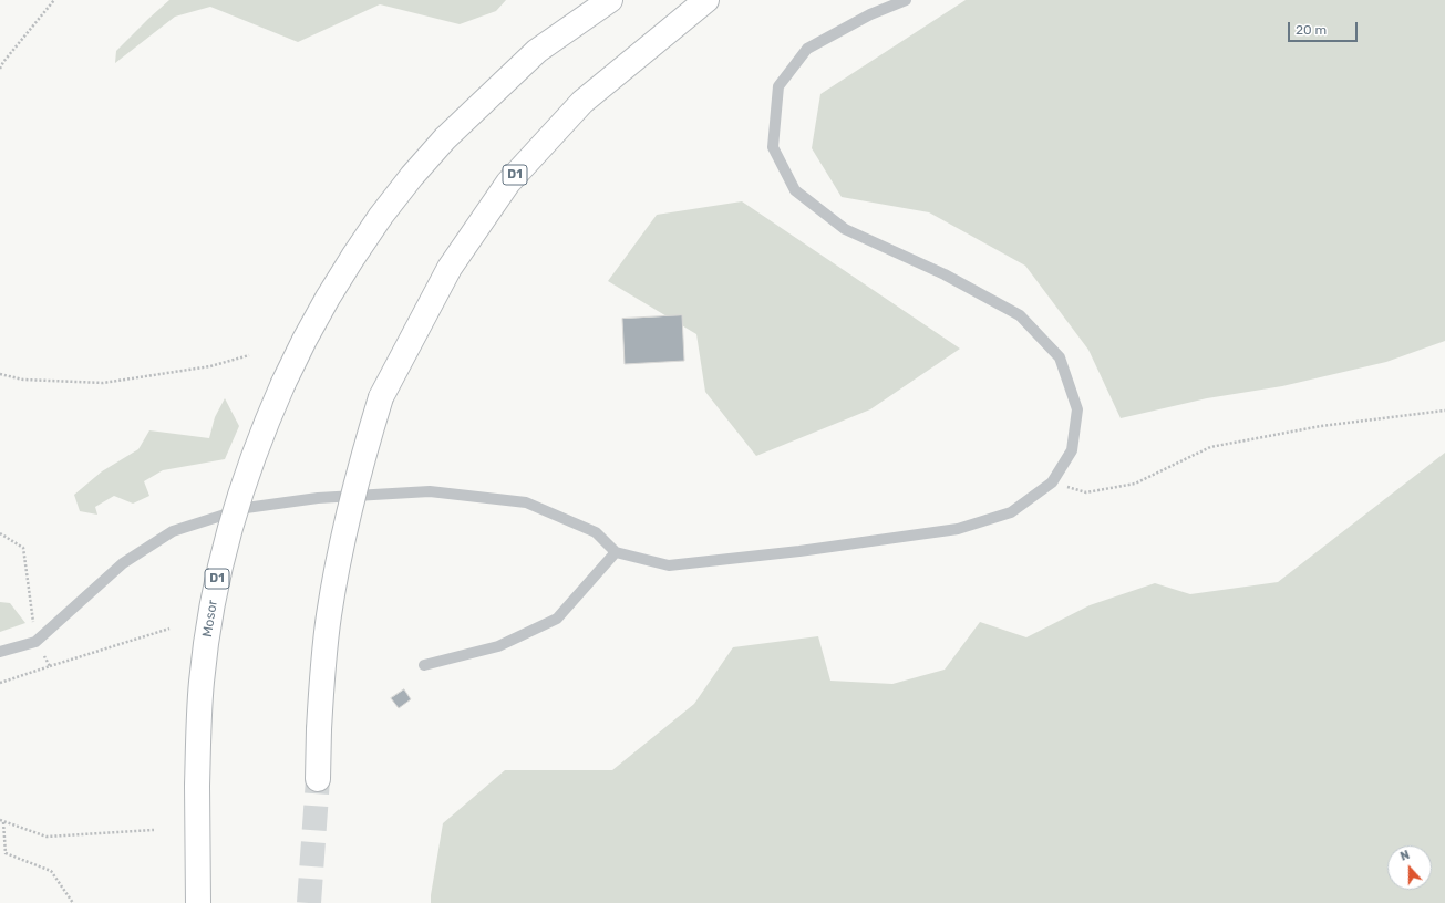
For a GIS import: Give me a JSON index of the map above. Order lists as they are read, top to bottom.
{
  "streets": {
    "highway": ["D1", "Mosor"]
  },
  "scale_bar": "20 m",
  "north": "top"
}
